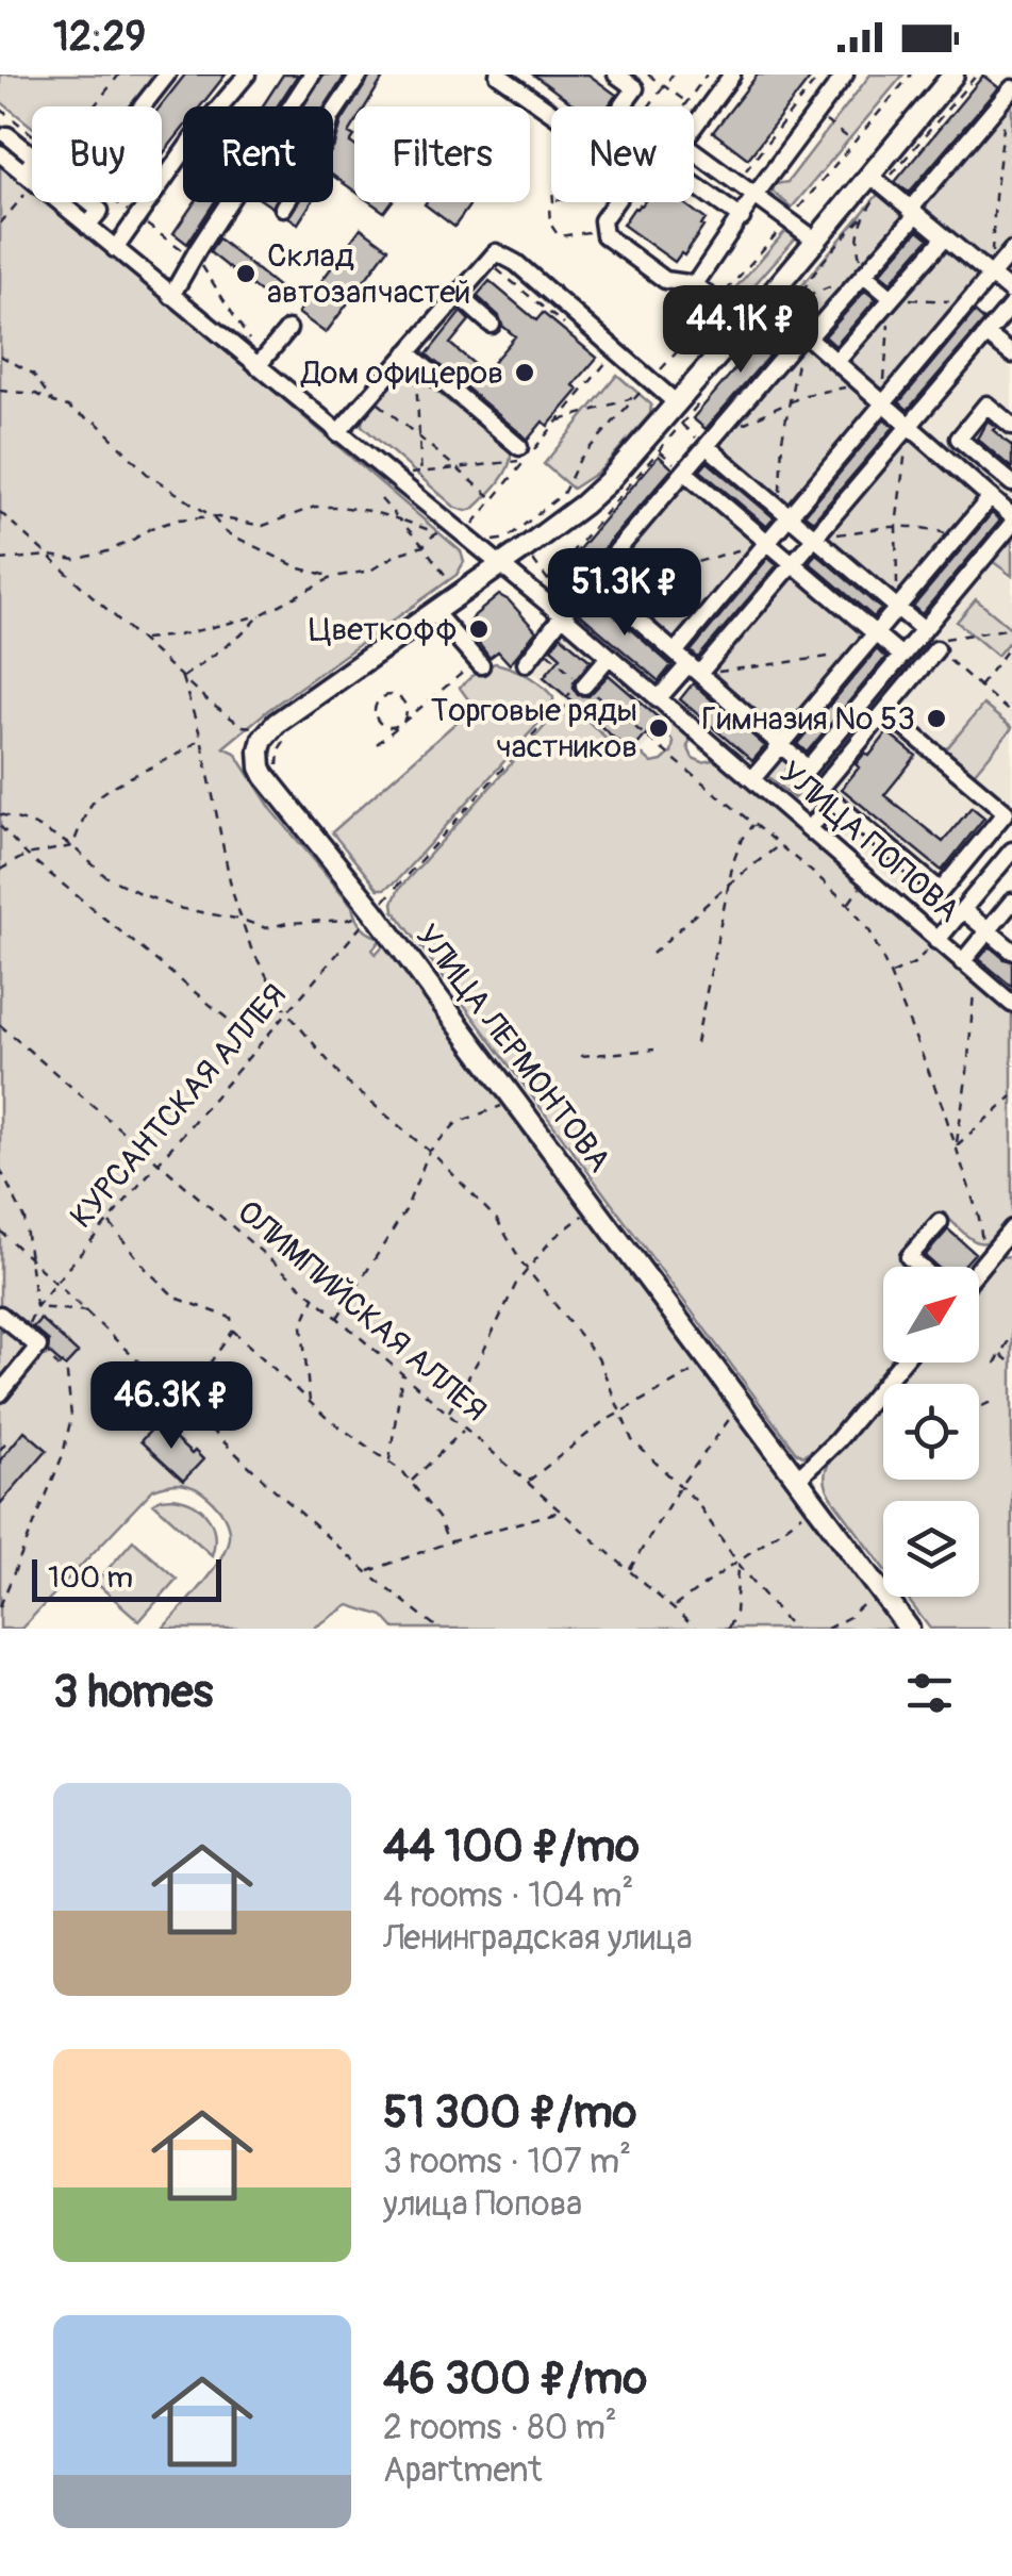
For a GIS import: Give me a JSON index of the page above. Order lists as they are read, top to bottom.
{
  "streets": {
    "main road": ["УЛИЦА ЛЕРМОНТОВА"],
    "street": ["УЛИЦА ПОПОВА"],
    "path": ["КУРСАНТСКАЯ АЛЛЕЯ", "ОЛИМПИЙСКАЯ АЛЛЕЯ"]
  },
  "crossings": [
    ["УЛИЦА ЛЕРМОНТОВА", "КУРСАНТСКАЯ АЛЛЕЯ"],
    ["КУРСАНТСКАЯ АЛЛЕЯ", "ОЛИМПИЙСКАЯ АЛЛЕЯ"]
  ],
  "places": [
    "Склад автозапчастей",
    "Дом офицеров",
    "Цветкофф",
    "Гимназия № 53",
    "Торговые ряды частников"
  ],
  "scale_bar": "100 m",
  "north": "top right",
  "page": {
    "status": "12:29",
    "chip": [
      "Buy",
      "Rent",
      "Filters",
      "New"
    ],
    "price": ["44.1K ₽", "51.3K ₽", "46.3K ₽"],
    "scale": "100 m",
    "heading": "3 homes",
    "list": [
      {
        "name": "44 100 ₽/mo",
        "note": "4 rooms · 104 m² · Ленинградская улица"
      },
      {
        "name": "51 300 ₽/mo",
        "note": "3 rooms · 107 m² · улица Попова"
      },
      {
        "name": "46 300 ₽/mo",
        "note": "2 rooms · 80 m² · Apartment"
      }
    ]
  }
}
